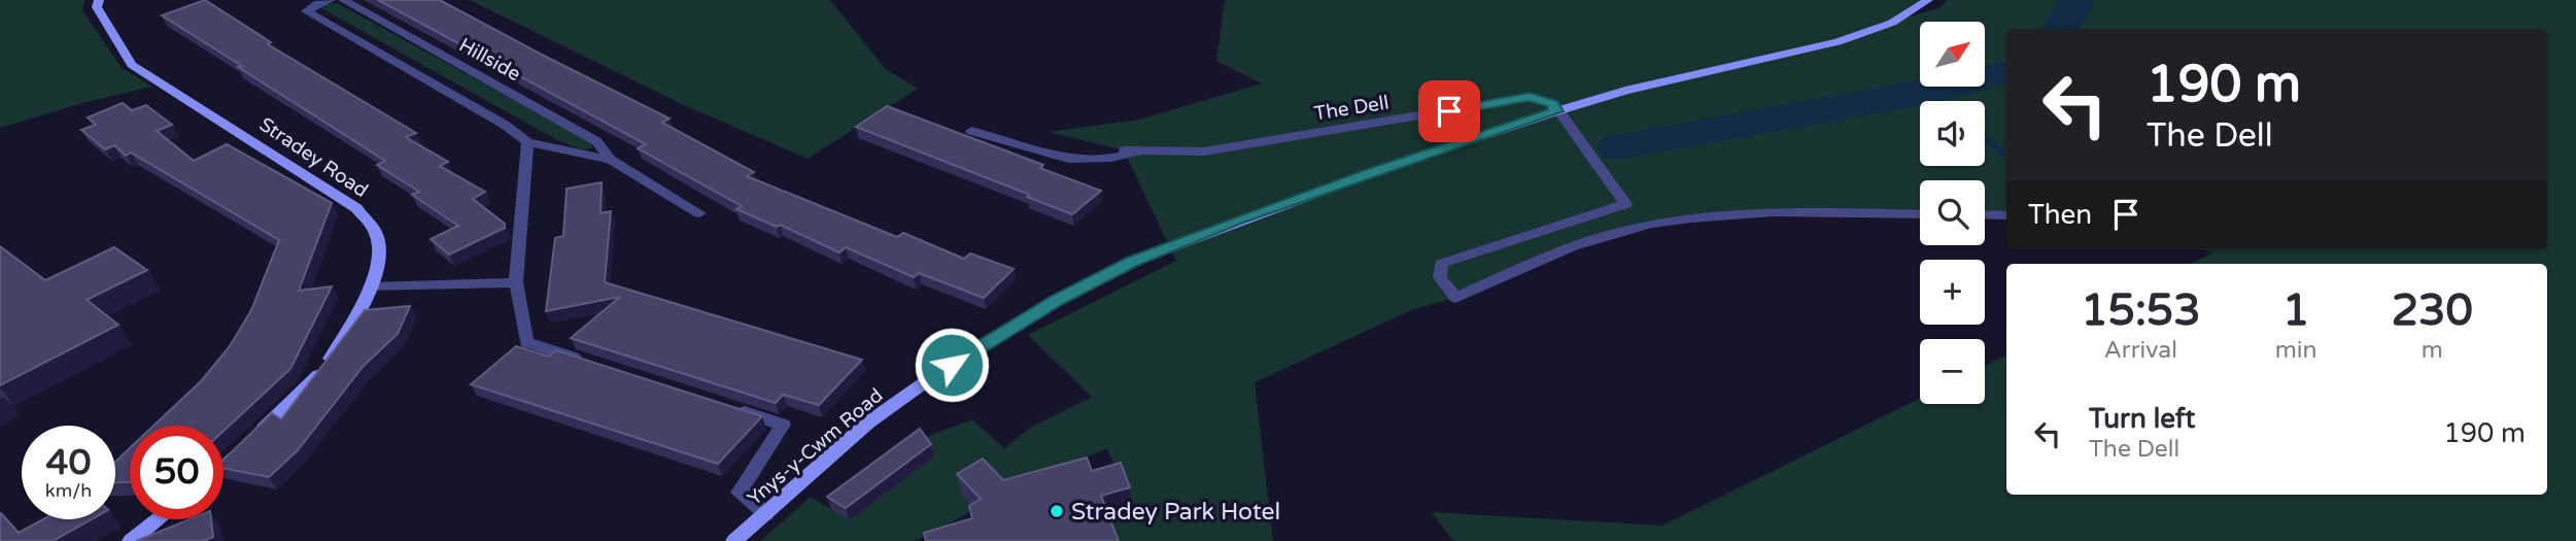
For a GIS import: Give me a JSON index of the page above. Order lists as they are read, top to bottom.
{
  "streets": {
    "main road": ["Stradey Road", "Ynys-y-Cwm Road"],
    "street": ["Hillside", "The Dell"]
  },
  "crossings": [
    ["The Dell", "Ynys-y-Cwm Road"]
  ],
  "places": ["Stradey Park Hotel"],
  "north": "top right",
  "page": {
    "map_buttons": ["+", "−"],
    "turn": ["190 m", "The Dell"],
    "then": "Then",
    "eta": [
      "15:53",
      "Arrival",
      "1",
      "min",
      "230",
      "m"
    ],
    "list": [
      {
        "name": "Turn left",
        "note": "The Dell",
        "value": "190 m"
      }
    ],
    "speed": "40 km/h",
    "limit": "50"
  }
}
